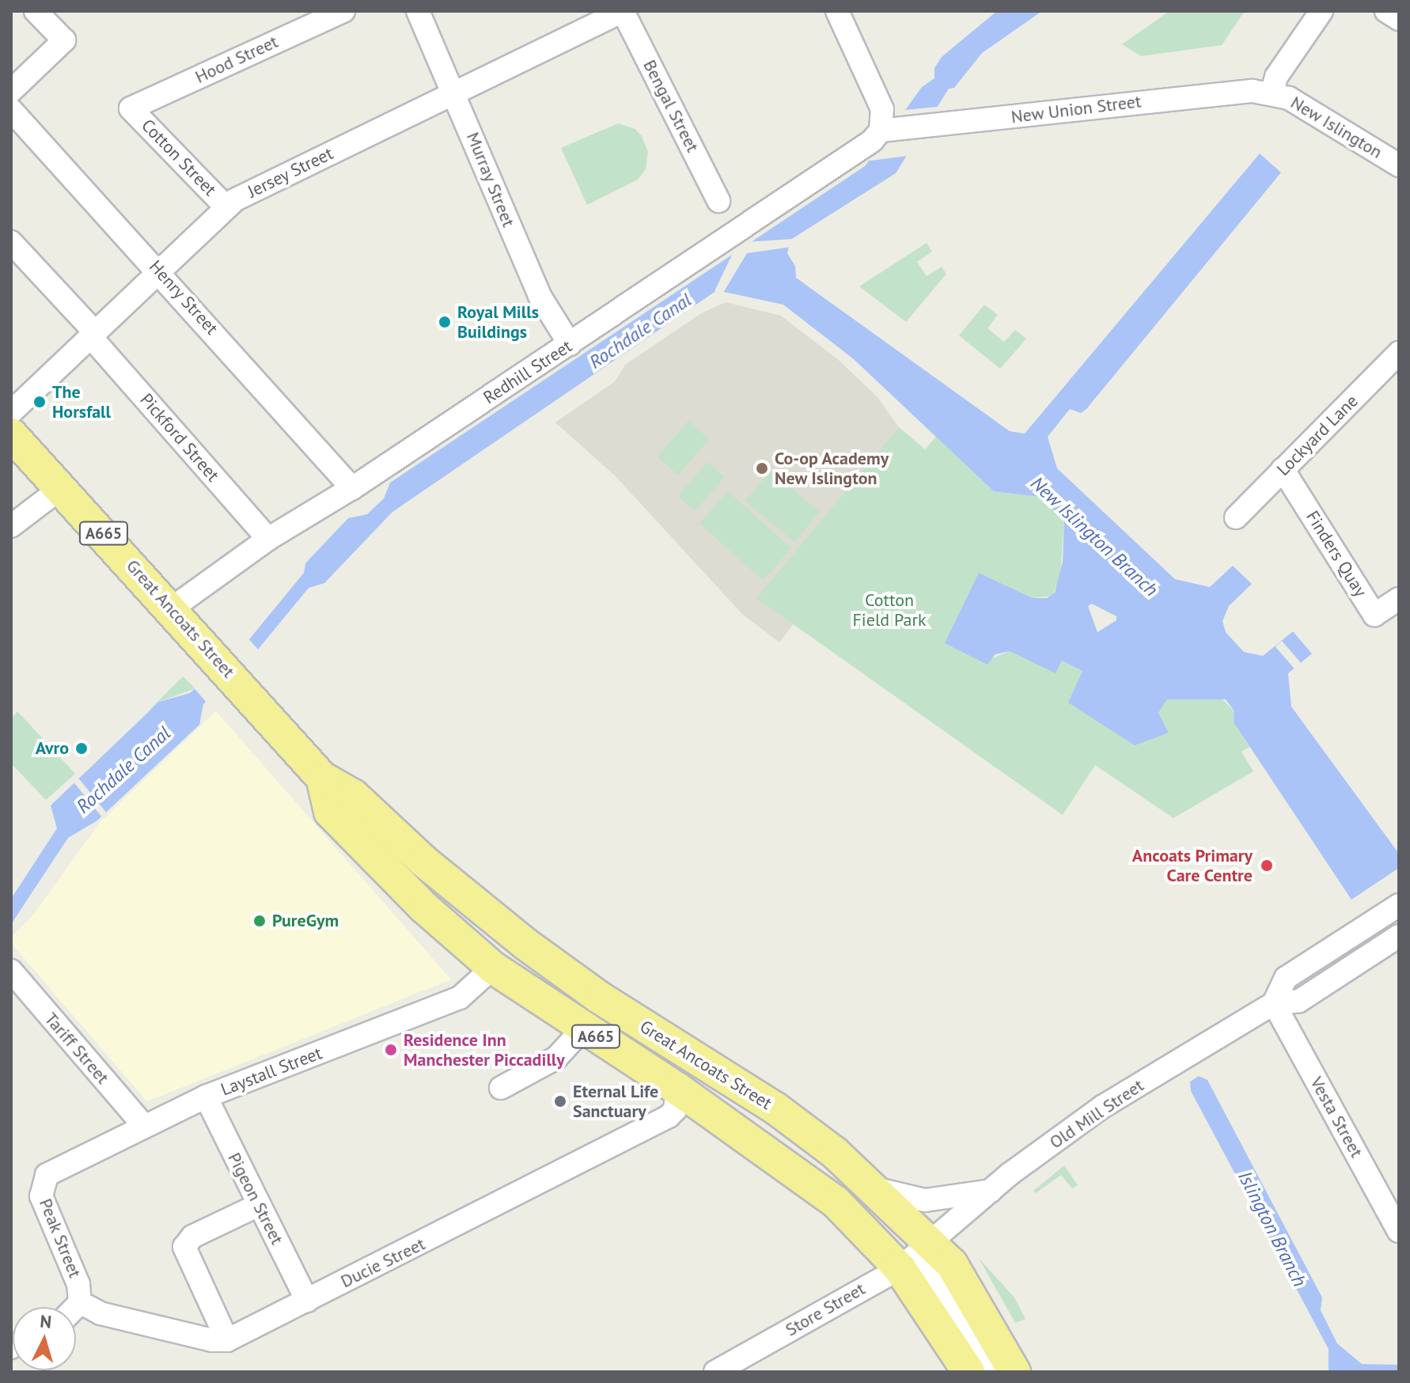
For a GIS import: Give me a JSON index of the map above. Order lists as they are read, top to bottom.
{
  "streets": {
    "highway": ["A665", "Great Ancoats Street"],
    "street": [
      "Hood Street",
      "Bengal Street",
      "New Union Street",
      "New Islington",
      "Cotton Street",
      "Jersey Street",
      "Murray Street",
      "Henry Street",
      "Redhill Street",
      "Lockyard Lane",
      "Pickford Street",
      "Finders Quay",
      "Tariff Street",
      "Laystall Street",
      "Old Mill Street",
      "Vesta Street",
      "Pigeon Street",
      "Peak Street",
      "Ducie Street",
      "Store Street"
    ]
  },
  "crossings": [
    ["Hood Street", "Cotton Street"],
    ["Bengal Street", "Jersey Street"],
    ["New Union Street", "New Islington"],
    ["New Union Street", "Redhill Street"],
    ["Cotton Street", "Jersey Street"],
    ["Jersey Street", "Murray Street"],
    ["Jersey Street", "Henry Street"],
    ["Jersey Street", "Pickford Street"],
    ["Murray Street", "Redhill Street"],
    ["Henry Street", "Redhill Street"],
    ["Redhill Street", "Pickford Street"],
    ["Redhill Street", "Great Ancoats Street"],
    ["Lockyard Lane", "Finders Quay"],
    ["Great Ancoats Street", "Laystall Street"],
    ["Great Ancoats Street", "Old Mill Street"],
    ["Great Ancoats Street", "Ducie Street"],
    ["Great Ancoats Street", "Store Street"],
    ["Tariff Street", "Laystall Street"],
    ["Laystall Street", "Pigeon Street"],
    ["Laystall Street", "Peak Street"],
    ["Old Mill Street", "Vesta Street"],
    ["Old Mill Street", "Store Street"],
    ["Pigeon Street", "Ducie Street"]
  ],
  "water": ["Rochdale Canal", "New Islington Branch", "Islington Branch"],
  "parks": ["Cotton Field Park"],
  "places": [
    "Royal Mills Buildings",
    "The Horsfall",
    "Co-op Academy New Islington",
    "Avro",
    "Ancoats Primary Care Centre",
    "PureGym",
    "Residence Inn Manchester Piccadilly",
    "Eternal Life Sanctuary"
  ],
  "north": "top"
}
